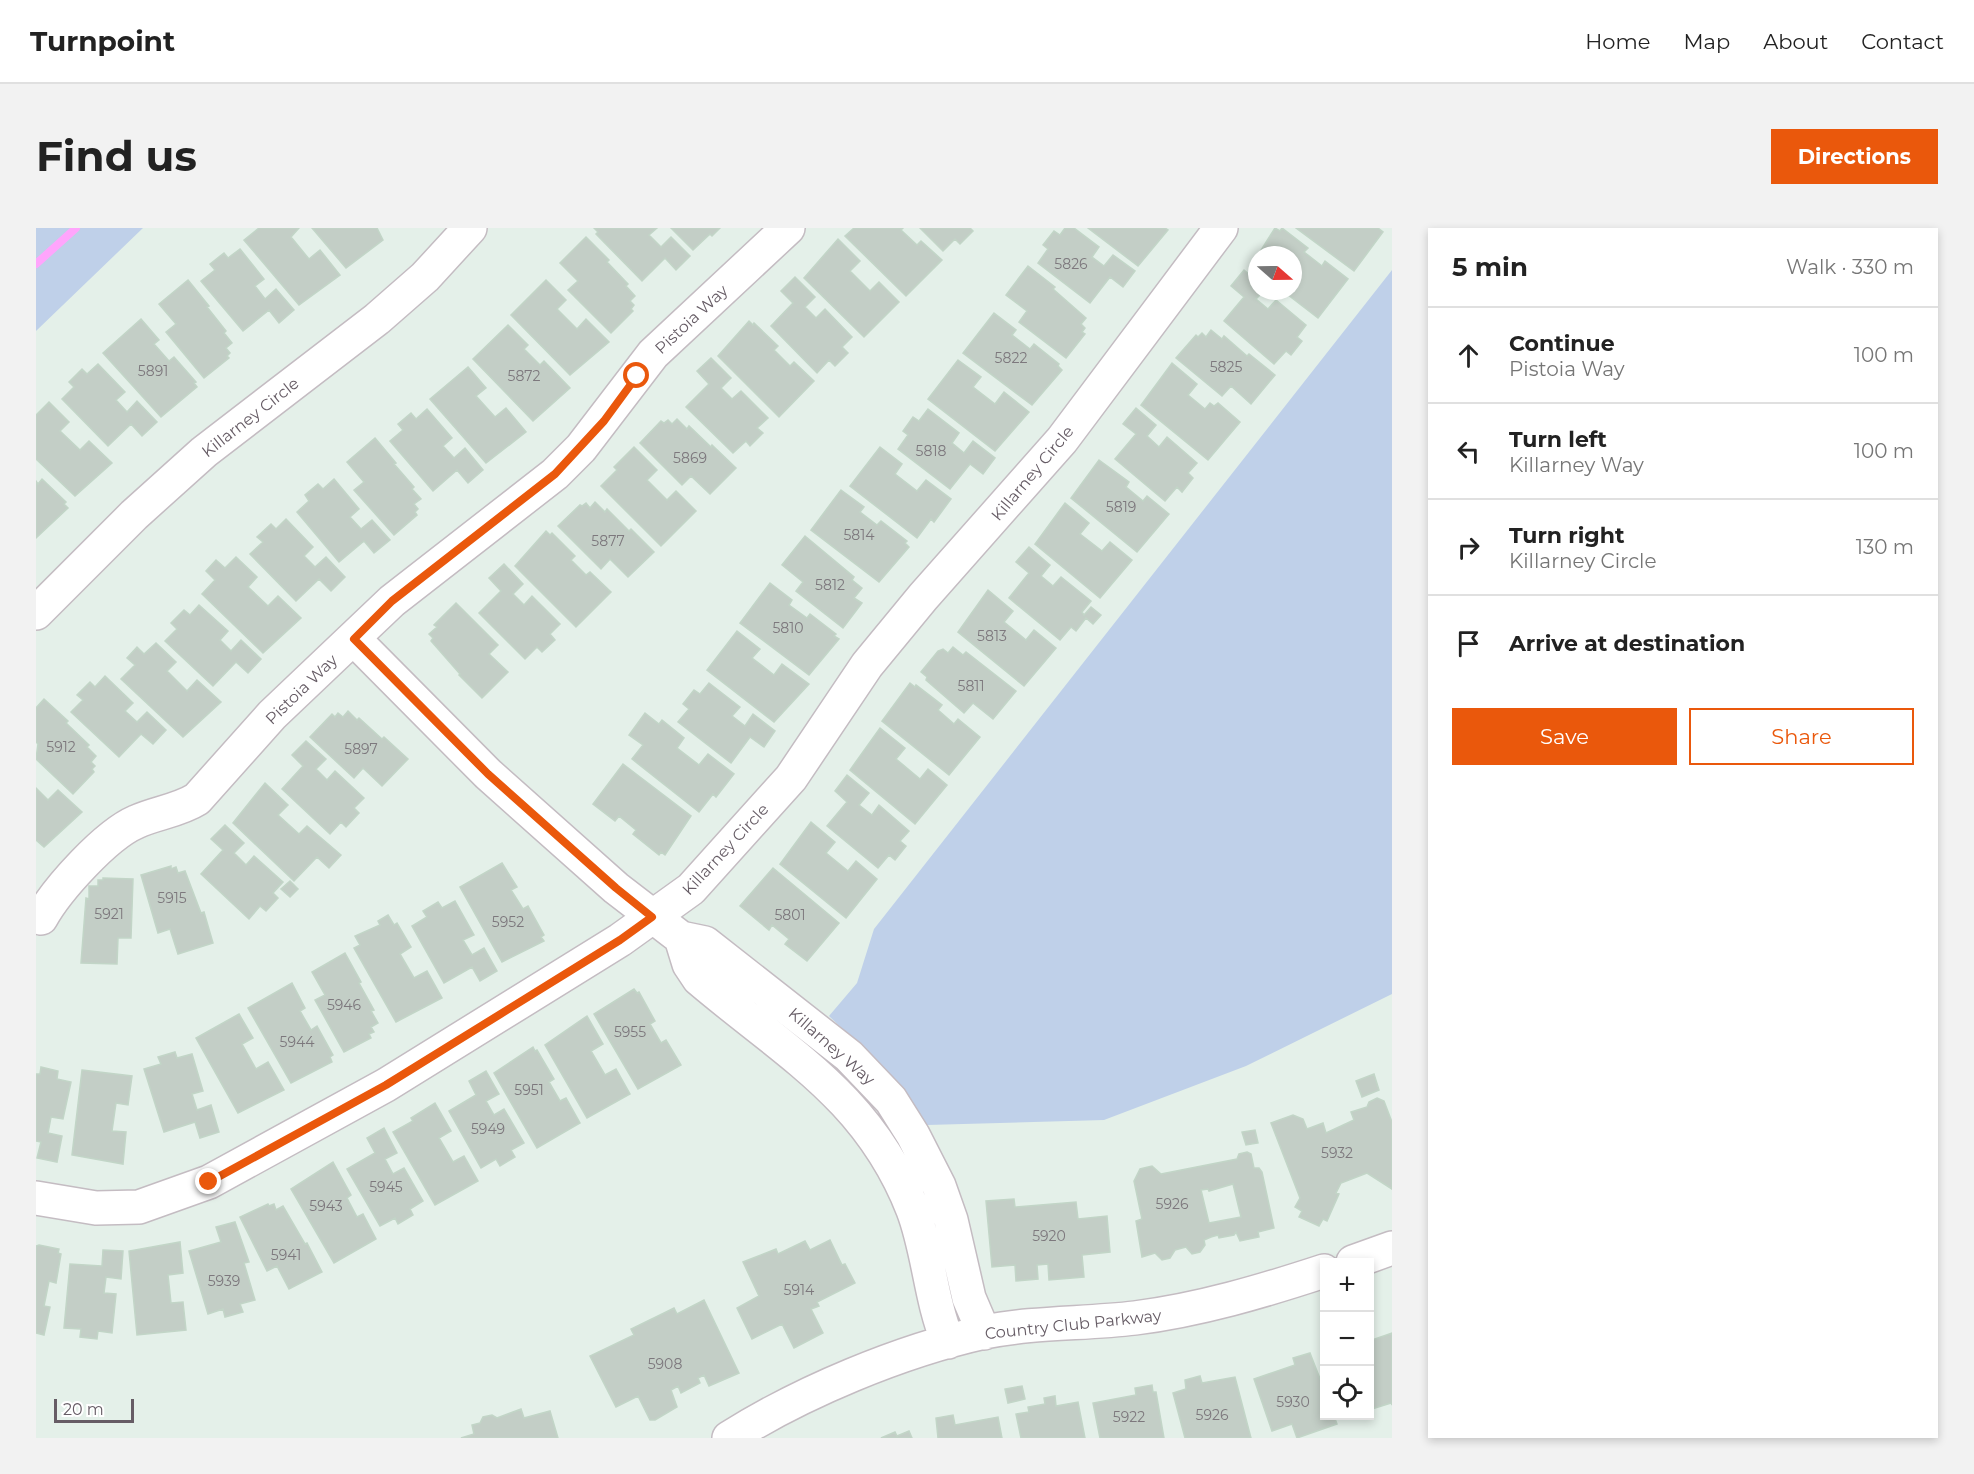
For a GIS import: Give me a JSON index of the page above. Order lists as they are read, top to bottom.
{
  "streets": {
    "street": [
      "Pistoia Way",
      "Killarney Circle",
      "Killarney Way",
      "Country Club Parkway"
    ]
  },
  "crossings": [
    ["Pistoia Way", "Killarney Way"],
    ["Killarney Circle", "Killarney Way"],
    ["Killarney Way", "Country Club Parkway"]
  ],
  "house_numbers": [
    "5826",
    "5822",
    "5825",
    "5891",
    "5872",
    "5818",
    "5869",
    "5819",
    "5814",
    "5877",
    "5812",
    "5810",
    "5813",
    "5811",
    "5912",
    "5897",
    "5915",
    "5921",
    "5801",
    "5952",
    "5946",
    "5955",
    "5944",
    "5951",
    "5949",
    "5932",
    "5945",
    "5926",
    "5943",
    "5920",
    "5941",
    "5939",
    "5914",
    "5908",
    "5930",
    "5926",
    "5922"
  ],
  "scale_bar": "20 m",
  "north": "right",
  "page": {
    "header": "Turnpoint",
    "nav": [
      "Home",
      "Map",
      "About",
      "Contact"
    ],
    "buttons": [
      "Directions",
      ["Save", "Share"]
    ],
    "title": "Find us",
    "heading": ["5 min", "Walk · 330 m"],
    "list": [
      ["Continue", "Pistoia Way", "100 m"],
      ["Turn left", "Killarney Way", "100 m"],
      ["Turn right", "Killarney Circle", "130 m"],
      "Arrive at destination"
    ],
    "map_buttons": ["+", "−"],
    "scale": "20 m"
  }
}
